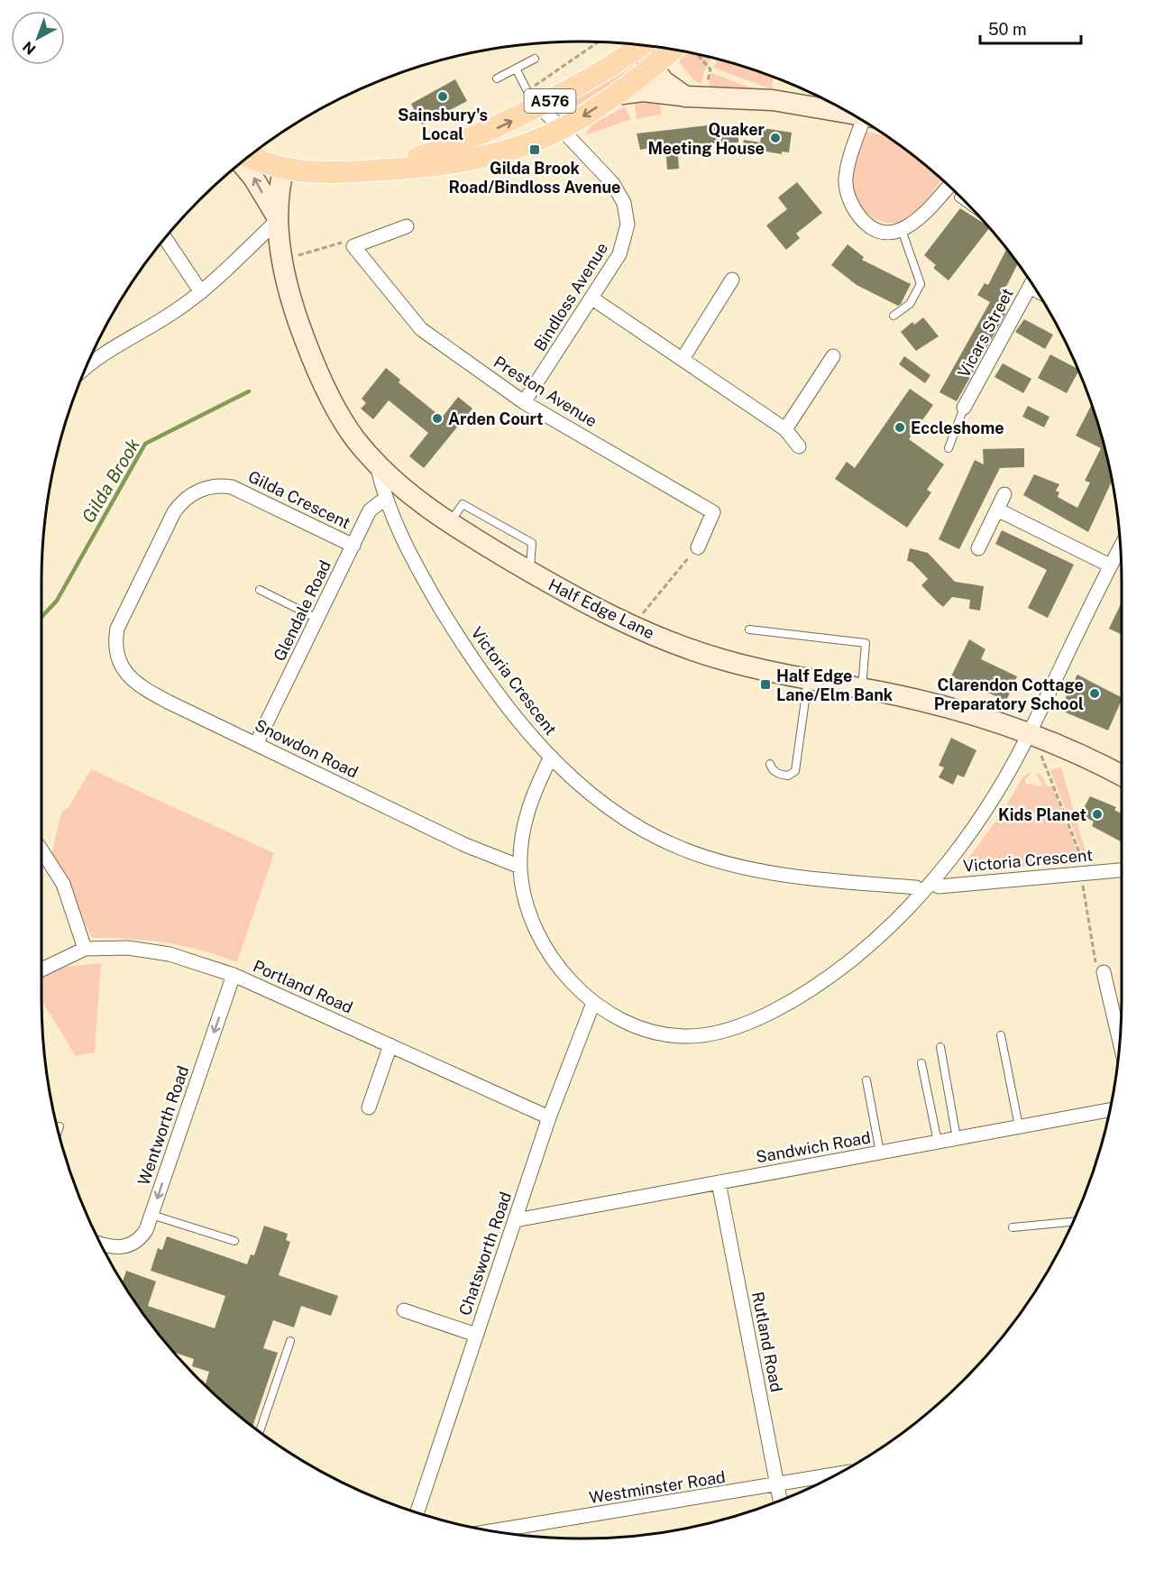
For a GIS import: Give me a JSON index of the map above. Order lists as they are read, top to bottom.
{
  "streets": {
    "main road": ["A576", "Half Edge Lane"],
    "street": [
      "Bindloss Avenue",
      "Vicars Street",
      "Preston Avenue",
      "Gilda Crescent",
      "Glendale Road",
      "Victoria Crescent",
      "Snowdon Road",
      "Portland Road",
      "Wentworth Road",
      "Sandwich Road",
      "Chatsworth Road",
      "Rutland Road",
      "Westminster Road"
    ]
  },
  "crossings": [
    ["A576", "Bindloss Avenue"],
    ["A576", "Half Edge Lane"],
    ["Bindloss Avenue", "Preston Avenue"],
    ["Gilda Crescent", "Glendale Road"],
    ["Gilda Crescent", "Snowdon Road"],
    ["Half Edge Lane", "Victoria Crescent"],
    ["Glendale Road", "Victoria Crescent"],
    ["Glendale Road", "Snowdon Road"],
    ["Portland Road", "Wentworth Road"],
    ["Portland Road", "Chatsworth Road"],
    ["Sandwich Road", "Chatsworth Road"],
    ["Sandwich Road", "Rutland Road"],
    ["Rutland Road", "Westminster Road"]
  ],
  "one_way": ["Wentworth Road"],
  "water": ["Gilda Brook"],
  "places": {
    "other": [
      "Sainsbury's Local",
      "Quaker Meeting House",
      "Arden Court",
      "Eccleshome",
      "Clarendon Cottage Preparatory School",
      "Kids Planet"
    ],
    "transit": ["Gilda Brook Road/Bindloss Avenue", "Half Edge Lane/Elm Bank"]
  },
  "scale_bar": "50 m",
  "north": "bottom left"
}
